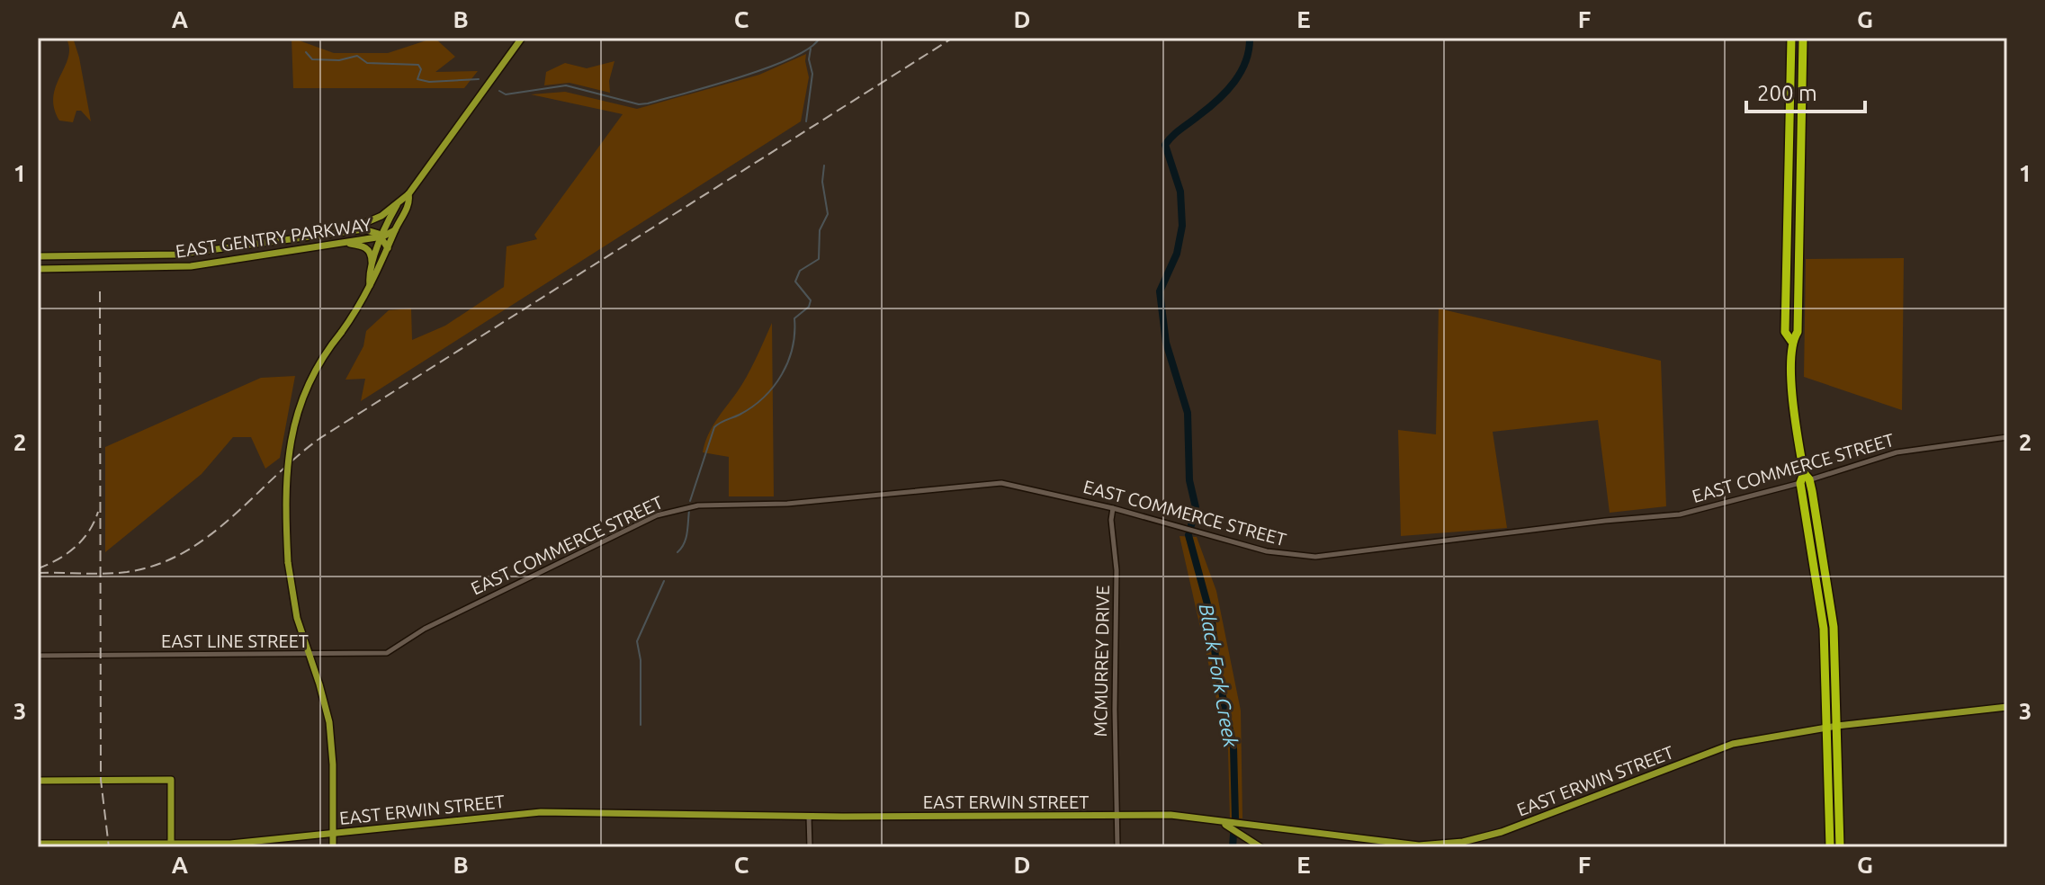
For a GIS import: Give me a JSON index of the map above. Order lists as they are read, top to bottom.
{
  "streets": {
    "main road": ["EAST GENTRY PARKWAY", "EAST ERWIN STREET"],
    "street": ["EAST COMMERCE STREET", "EAST LINE STREET", "MCMURREY DRIVE"]
  },
  "crossings": [
    ["EAST GENTRY PARKWAY", "EAST LINE STREET"],
    ["EAST GENTRY PARKWAY", "EAST ERWIN STREET"],
    ["EAST COMMERCE STREET", "EAST LINE STREET"],
    ["EAST COMMERCE STREET", "MCMURREY DRIVE"],
    ["MCMURREY DRIVE", "EAST ERWIN STREET"]
  ],
  "water": ["Black Fork Creek"],
  "scale_bar": "200 m",
  "grid": {
    "columns": [
      "A",
      "B",
      "C",
      "D",
      "E",
      "F",
      "G"
    ],
    "rows": ["1", "2", "3"]
  }
}
